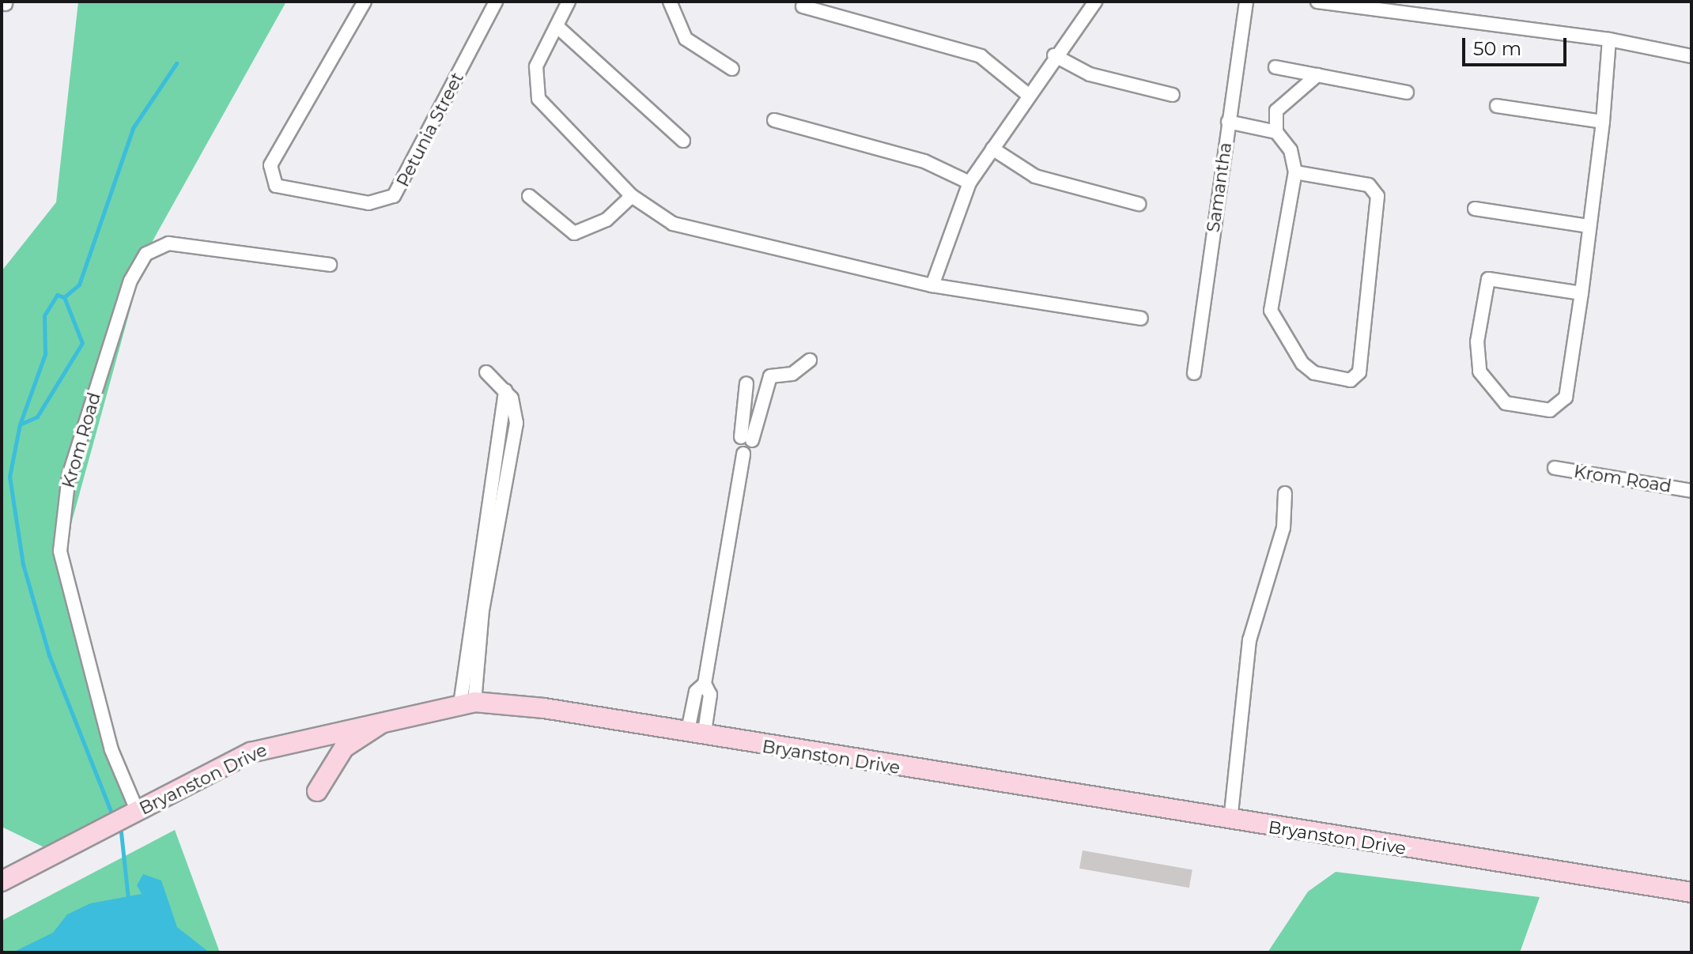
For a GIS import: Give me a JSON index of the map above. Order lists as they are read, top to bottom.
{
  "streets": {
    "street": [
      "Petunia Street",
      "Samantha",
      "Krom Road",
      "Bryanston Drive"
    ]
  },
  "crossings": [
    ["Krom Road", "Bryanston Drive"]
  ],
  "scale_bar": "50 m"
}
